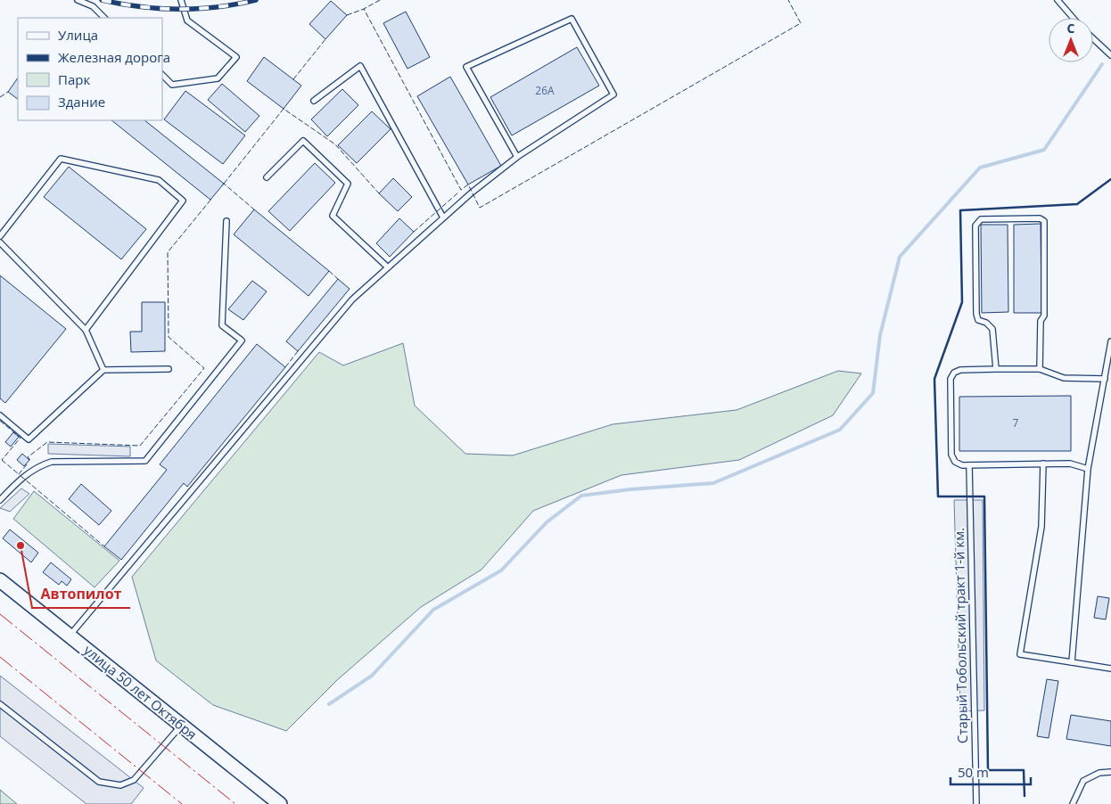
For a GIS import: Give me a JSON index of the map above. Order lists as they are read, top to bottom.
{
  "streets": {
    "main road": ["улица 50 лет Октября"],
    "lane": ["Старый Тобольский тракт 1-й км."]
  },
  "places": ["Автопилот"],
  "house_numbers": ["26А", "7"],
  "legend": [
    "Улица",
    "Железная дорога",
    "Парк",
    "Здание"
  ],
  "scale_bar": "50 m",
  "north": "top"
}
